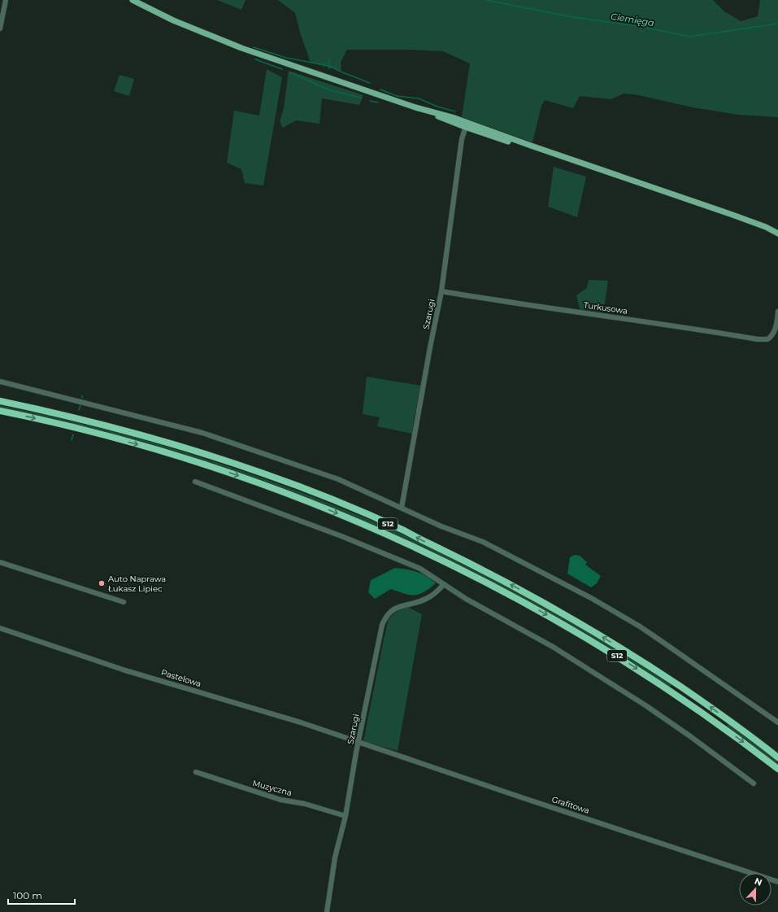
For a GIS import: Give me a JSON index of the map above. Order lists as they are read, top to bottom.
{
  "streets": {
    "highway": ["S12"],
    "street": [
      "Turkusowa",
      "Szarugi",
      "Pastelowa",
      "Muzyczna",
      "Grafitowa"
    ]
  },
  "crossings": [
    ["Turkusowa", "Szarugi"],
    ["Szarugi", "Pastelowa"],
    ["Szarugi", "Muzyczna"],
    ["Szarugi", "Grafitowa"],
    ["Pastelowa", "Grafitowa"]
  ],
  "water": ["Ciemięga"],
  "places": ["Auto Naprawa Łukasz Lipiec"],
  "scale_bar": "100 m",
  "north": "top"
}
